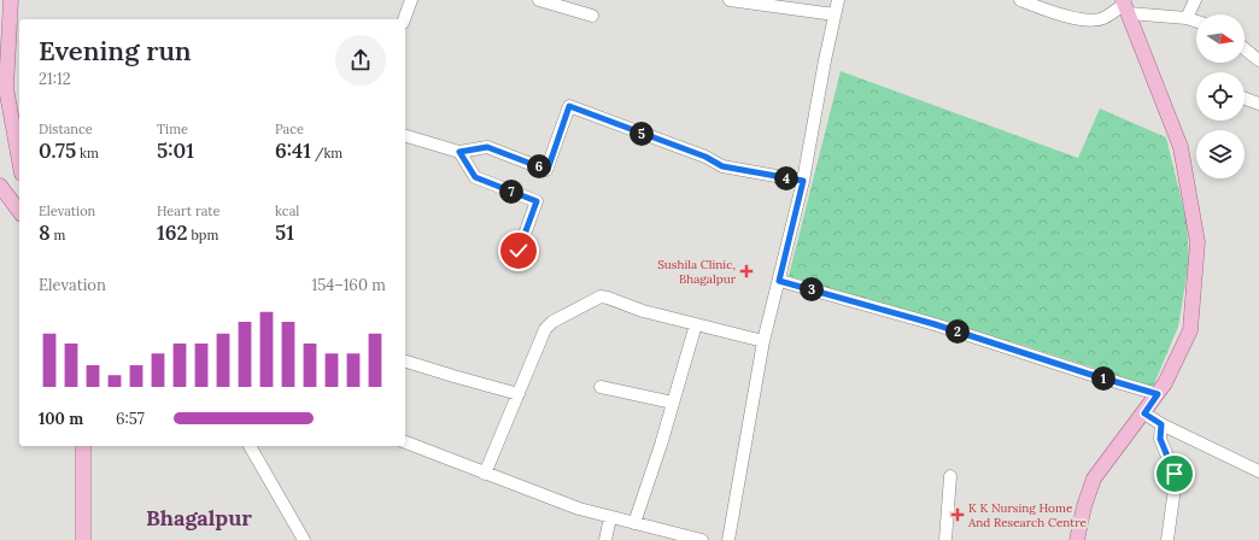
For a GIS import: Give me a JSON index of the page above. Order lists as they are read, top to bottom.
{
  "districts": ["Bhagalpur"],
  "places": {
    "health": ["Sushila Clinic, Bhagalpur", "K K Nursing Home And Research Centre"]
  },
  "north": "right",
  "page": {
    "heading": ["Evening run", "21:12"],
    "stats": [
      ["Distance", "0.75 km"],
      ["Time", "5:01"],
      ["Pace", "6:41 /km"],
      ["Elevation", "8 m"],
      ["Heart rate", "162 bpm"],
      ["kcal", "51"]
    ],
    "pins": [
      "5",
      "6",
      "4",
      "7",
      "3",
      "2",
      "1"
    ],
    "chart": ["Elevation", "154–160 m"],
    "list": [
      {
        "name": "100 m",
        "note": "6:57"
      }
    ]
  }
}
